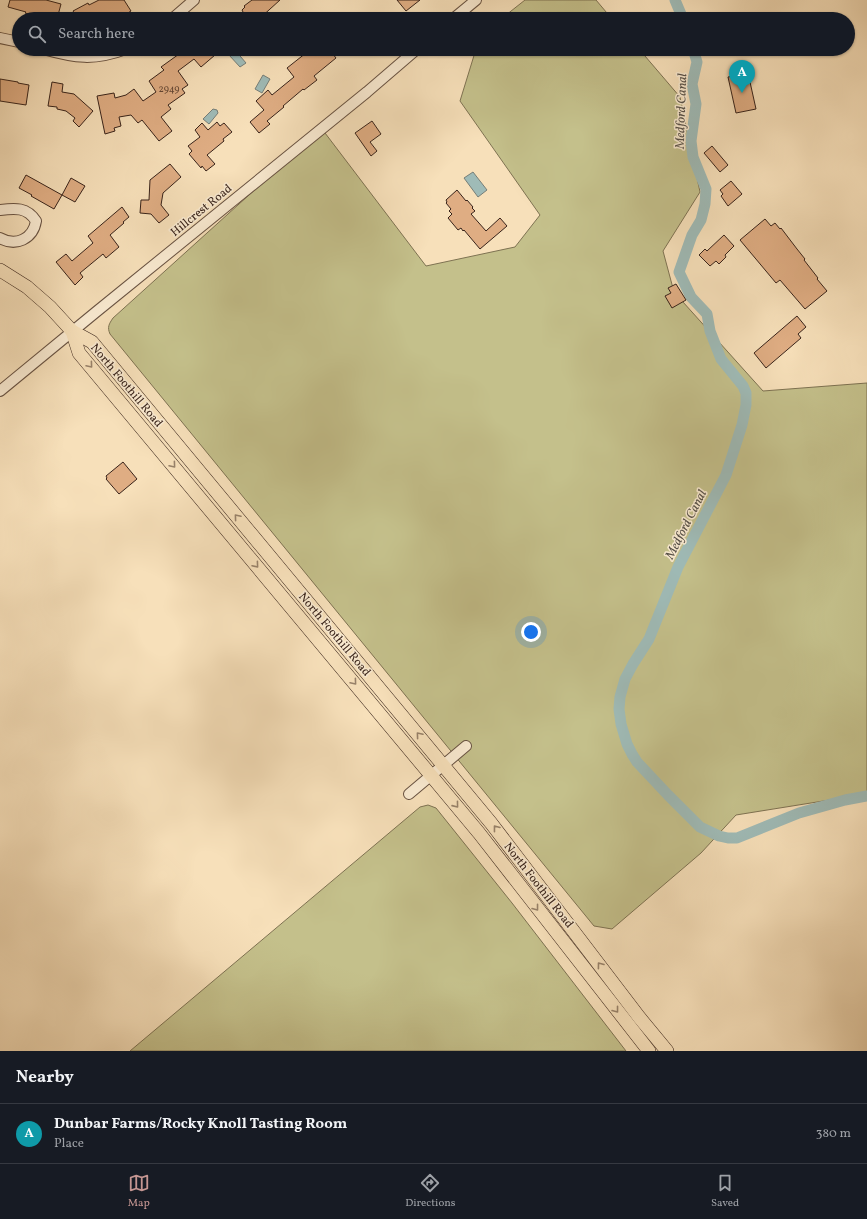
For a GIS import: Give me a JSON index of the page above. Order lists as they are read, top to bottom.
{
  "streets": {
    "main road": ["North Foothill Road"],
    "street": ["Hillcrest Road"]
  },
  "crossings": [
    ["Hillcrest Road", "North Foothill Road"]
  ],
  "water": ["Medford Canal"],
  "house_numbers": ["2949"],
  "page": {
    "search": "Search here",
    "pins": "A",
    "heading": "Nearby",
    "list": [
      {
        "mark": "A",
        "name": "Dunbar Farms/Rocky Knoll Tasting Room",
        "note": "Place",
        "value": "380 m"
      }
    ],
    "nav": ["Map", "Directions", "Saved"]
  }
}
